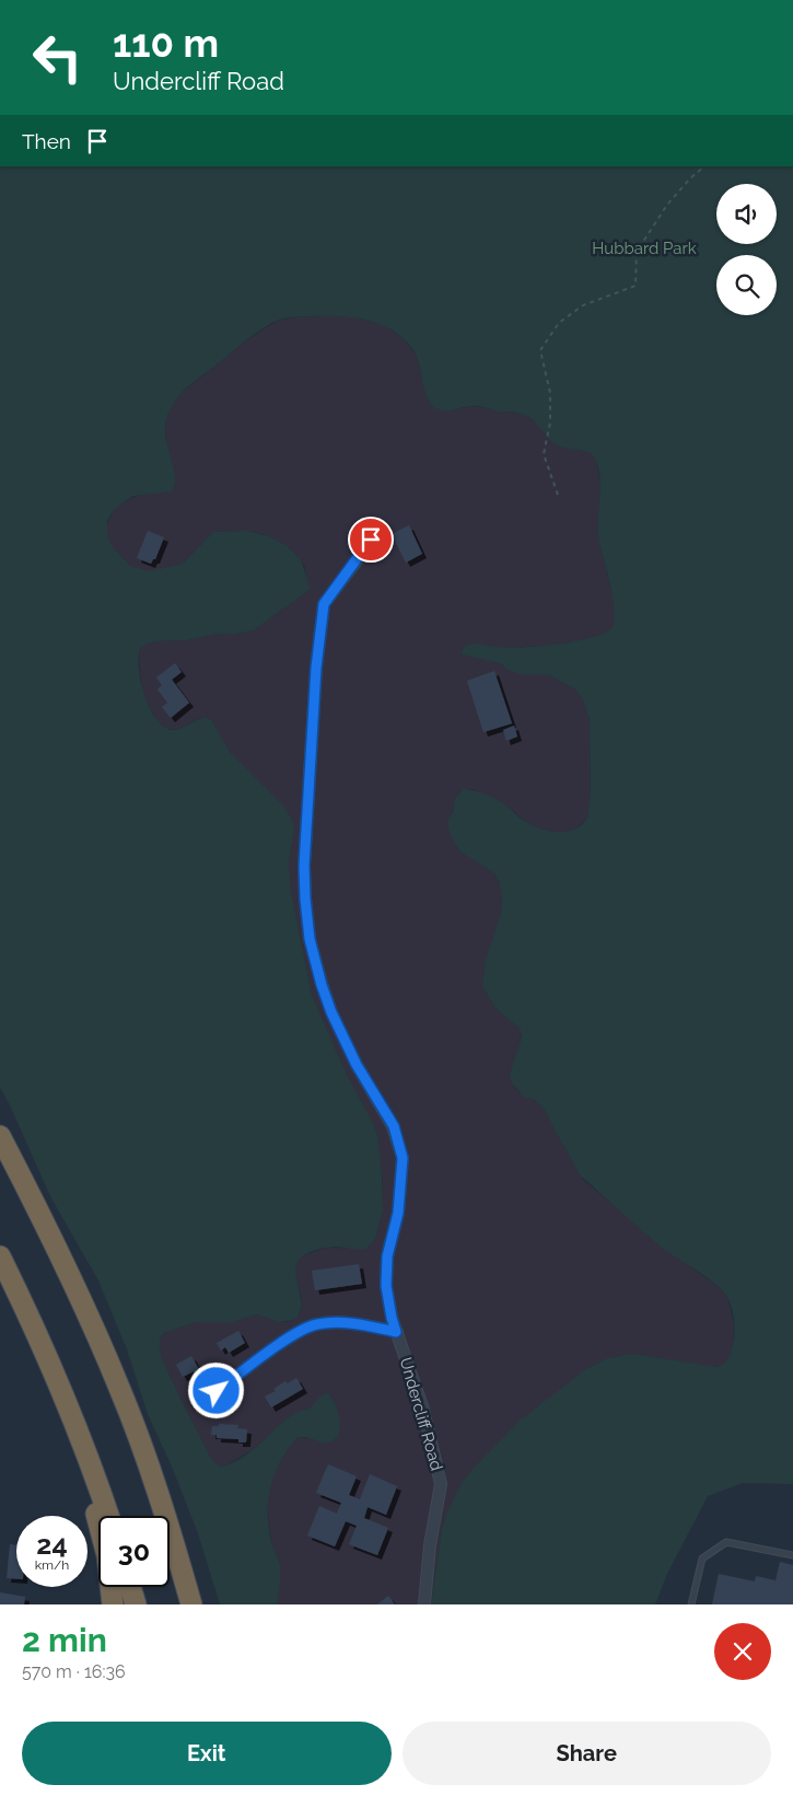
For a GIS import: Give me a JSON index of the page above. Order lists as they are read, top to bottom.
{
  "streets": {
    "street": ["Undercliff Road"]
  },
  "parks": ["Hubbard Park"],
  "page": {
    "turn": ["110 m", "Undercliff Road"],
    "then": "Then",
    "speed": "24 km/h",
    "limit": "30",
    "heading": ["2 min", "570 m · 16:36"],
    "buttons": ["Exit", "Share"]
  }
}
